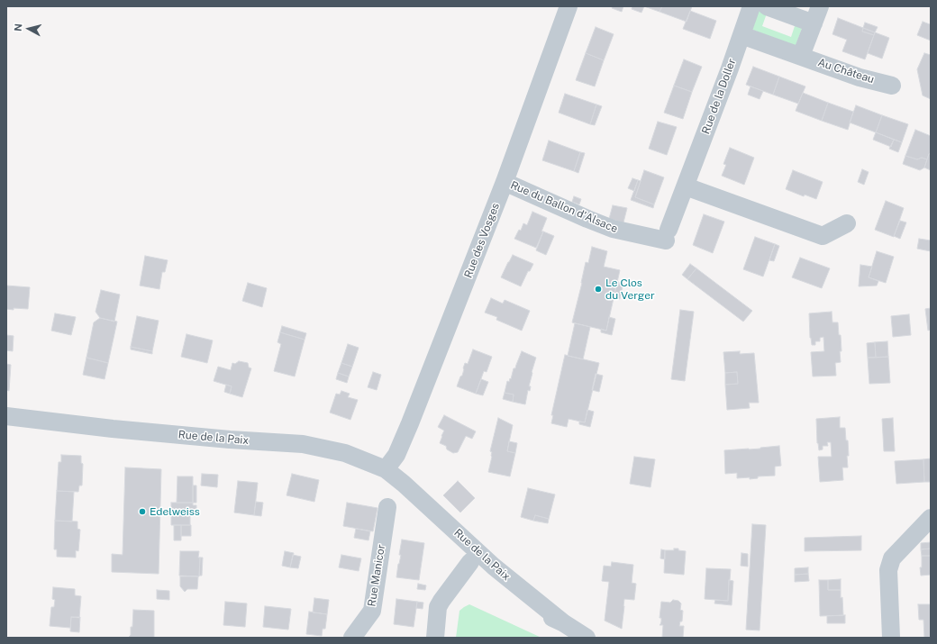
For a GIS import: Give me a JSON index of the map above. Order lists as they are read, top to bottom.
{
  "streets": {
    "street": [
      "Au Château",
      "Rue de la Doller",
      "Rue du Ballon d'Alsace",
      "Rue des Vosges",
      "Rue de la Paix",
      "Rue Manicor"
    ]
  },
  "crossings": [
    ["Au Château", "Rue de la Doller"],
    ["Rue de la Doller", "Rue du Ballon d'Alsace"],
    ["Rue du Ballon d'Alsace", "Rue des Vosges"],
    ["Rue des Vosges", "Rue de la Paix"]
  ],
  "places": ["Le Clos du Verger", "Edelweiss"],
  "north": "left"
}
